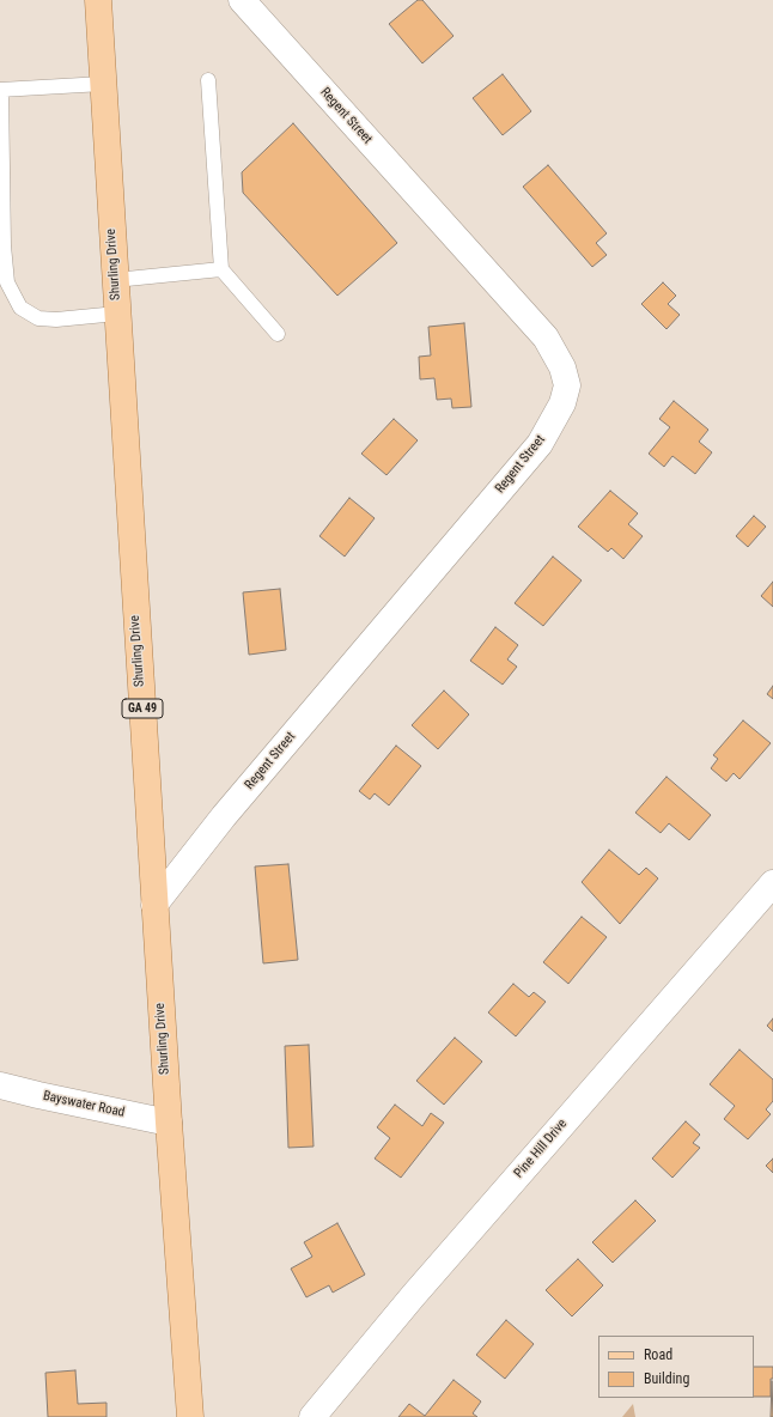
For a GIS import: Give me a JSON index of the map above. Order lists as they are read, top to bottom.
{
  "streets": {
    "main road": ["Shurling Drive", "GA 49"],
    "street": ["Regent Street", "Bayswater Road", "Pine Hill Drive"]
  },
  "crossings": [
    ["Regent Street", "Shurling Drive"],
    ["Shurling Drive", "Bayswater Road"]
  ],
  "legend": ["Road", "Building"]
}
